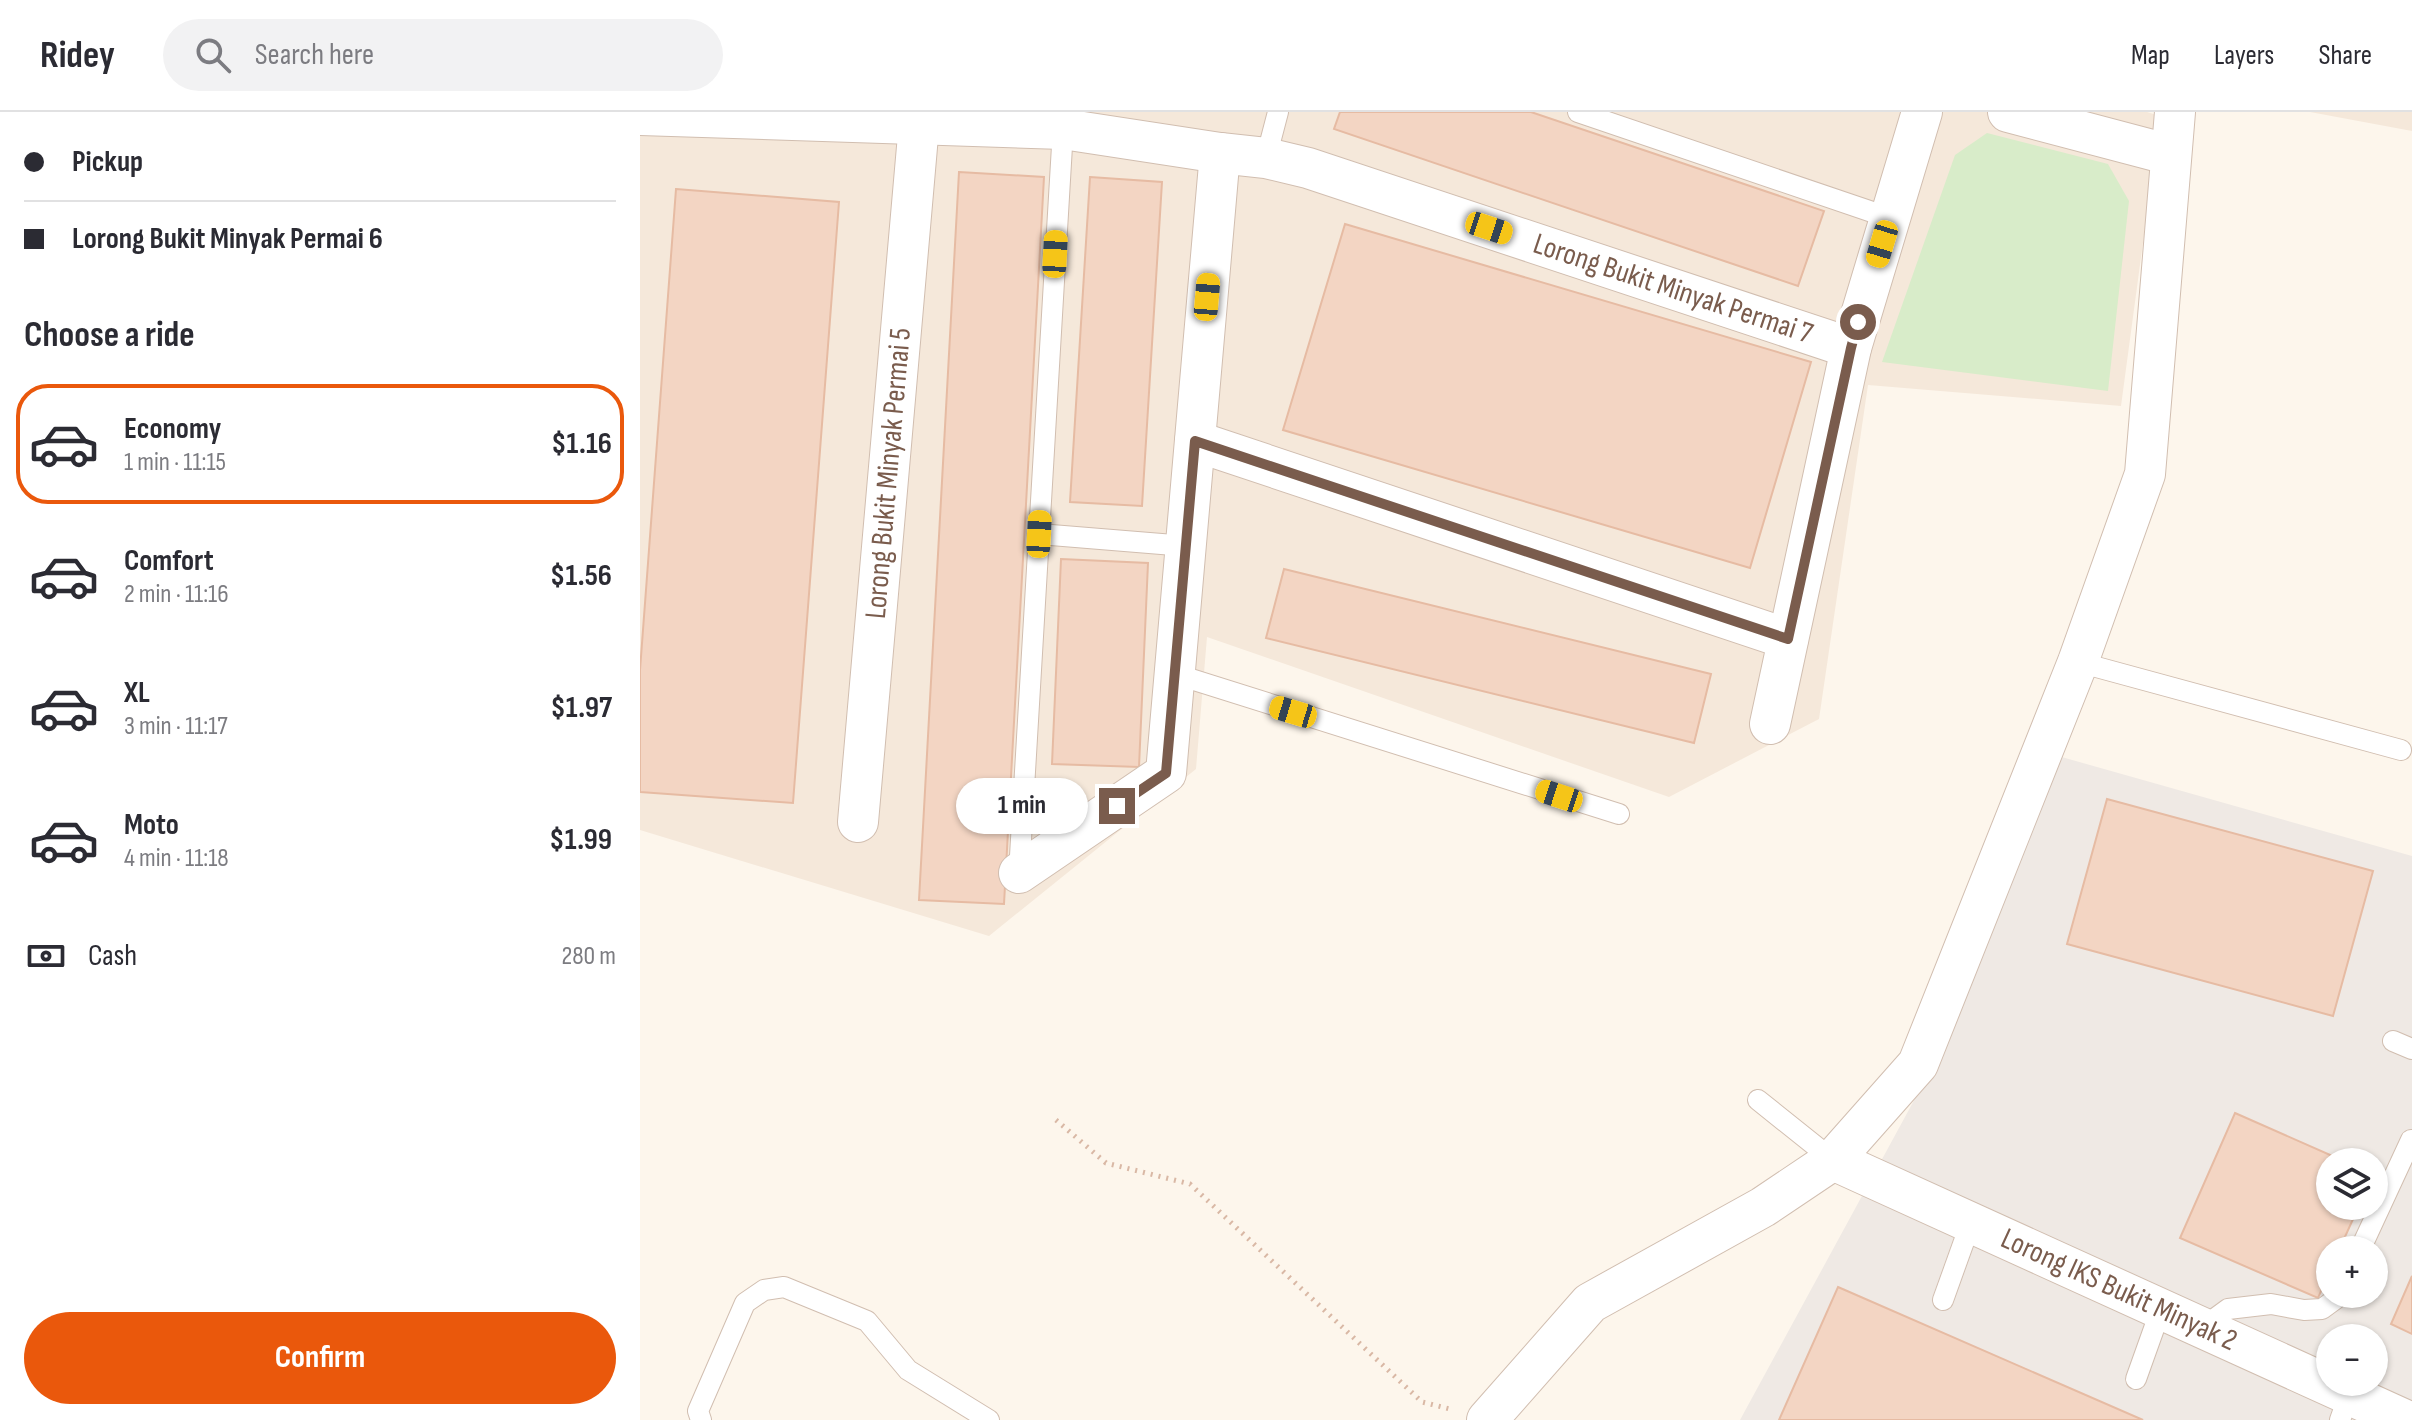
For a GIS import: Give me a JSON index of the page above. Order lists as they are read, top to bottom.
{
  "streets": {
    "street": ["Lorong Bukit Minyak Permai 7", "Lorong Bukit Minyak Permai 5", "Lorong IKS Bukit Minyak 2"]
  },
  "crossings": [
    ["Lorong Bukit Minyak Permai 7", "Lorong Bukit Minyak Permai 5"]
  ],
  "page": {
    "header": "Ridey",
    "search": "Search here",
    "nav": ["Map", "Layers", "Share"],
    "banner": ["Pickup", "Lorong Bukit Minyak Permai 6"],
    "heading": "Choose a ride",
    "list": [
      {
        "name": "Economy",
        "note": "1 min · 11:15",
        "value": "$1.16"
      },
      {
        "name": "Comfort",
        "note": "2 min · 11:16",
        "value": "$1.56"
      },
      {
        "name": "XL",
        "note": "3 min · 11:17",
        "value": "$1.97"
      },
      {
        "name": "Moto",
        "note": "4 min · 11:18",
        "value": "$1.99"
      }
    ],
    "bubble": "1 min",
    "pay": ["Cash", "280 m"],
    "map_buttons": ["+", "−"],
    "buttons": "Confirm"
  }
}
